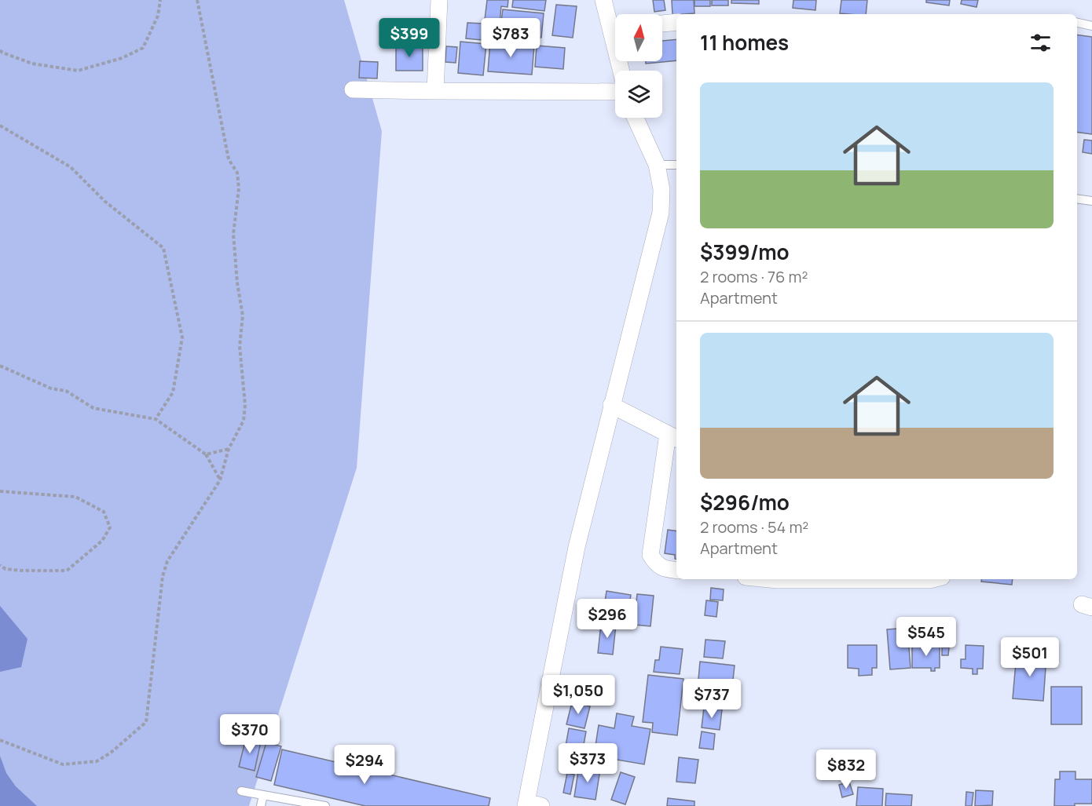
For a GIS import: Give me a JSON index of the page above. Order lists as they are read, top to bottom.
{
  "north": "top",
  "page": {
    "heading": "11 homes",
    "price": [
      "$399",
      "$783",
      "$296",
      "$545",
      "$501",
      "$1,050",
      "$737",
      "$370",
      "$373",
      "$294",
      "$832"
    ],
    "list": [
      {
        "name": "$399/mo",
        "note": "2 rooms · 76 m² · Apartment"
      },
      {
        "name": "$296/mo",
        "note": "2 rooms · 54 m² · Apartment"
      }
    ]
  }
}
